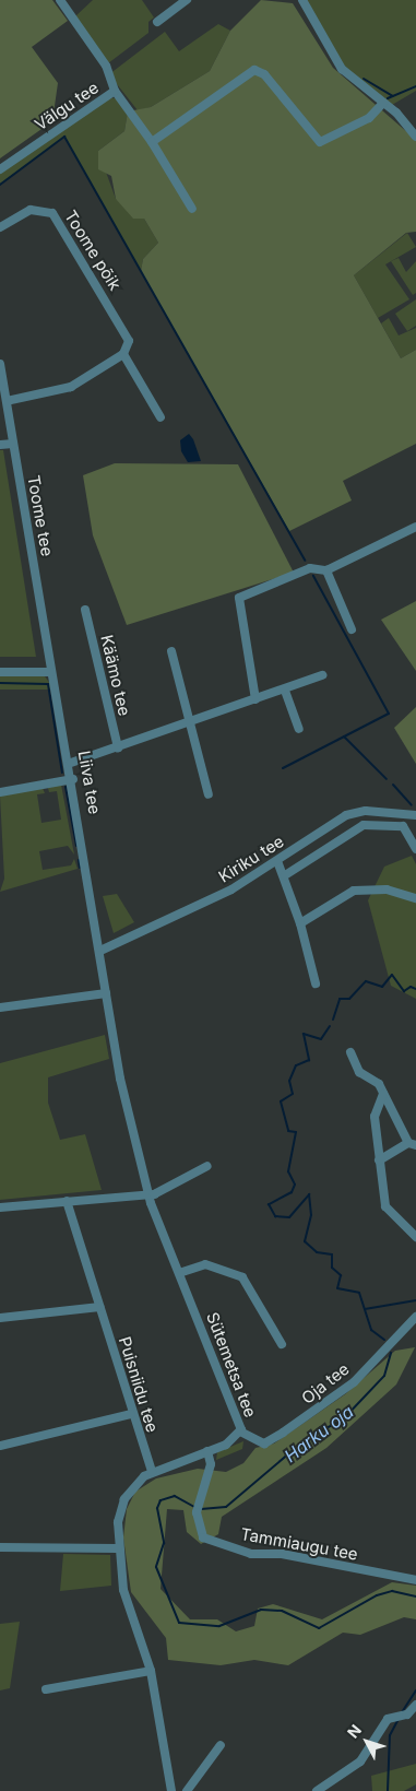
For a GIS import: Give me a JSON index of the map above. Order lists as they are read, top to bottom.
{
  "streets": {
    "street": [
      "Välgu tee",
      "Toome põik",
      "Toome tee",
      "Käämo tee",
      "Liiva tee",
      "Kiriku tee",
      "Sütemetsa tee",
      "Oja tee",
      "Puisniidu tee",
      "Tammiaugu tee"
    ]
  },
  "crossings": [
    ["Toome tee", "Liiva tee"],
    ["Liiva tee", "Kiriku tee"],
    ["Liiva tee", "Sütemetsa tee"],
    ["Kiriku tee", "Sütemetsa tee"],
    ["Sütemetsa tee", "Oja tee"],
    ["Sütemetsa tee", "Puisniidu tee"],
    ["Sütemetsa tee", "Tammiaugu tee"]
  ],
  "water": ["Harku oja"],
  "north": "top left"
}
